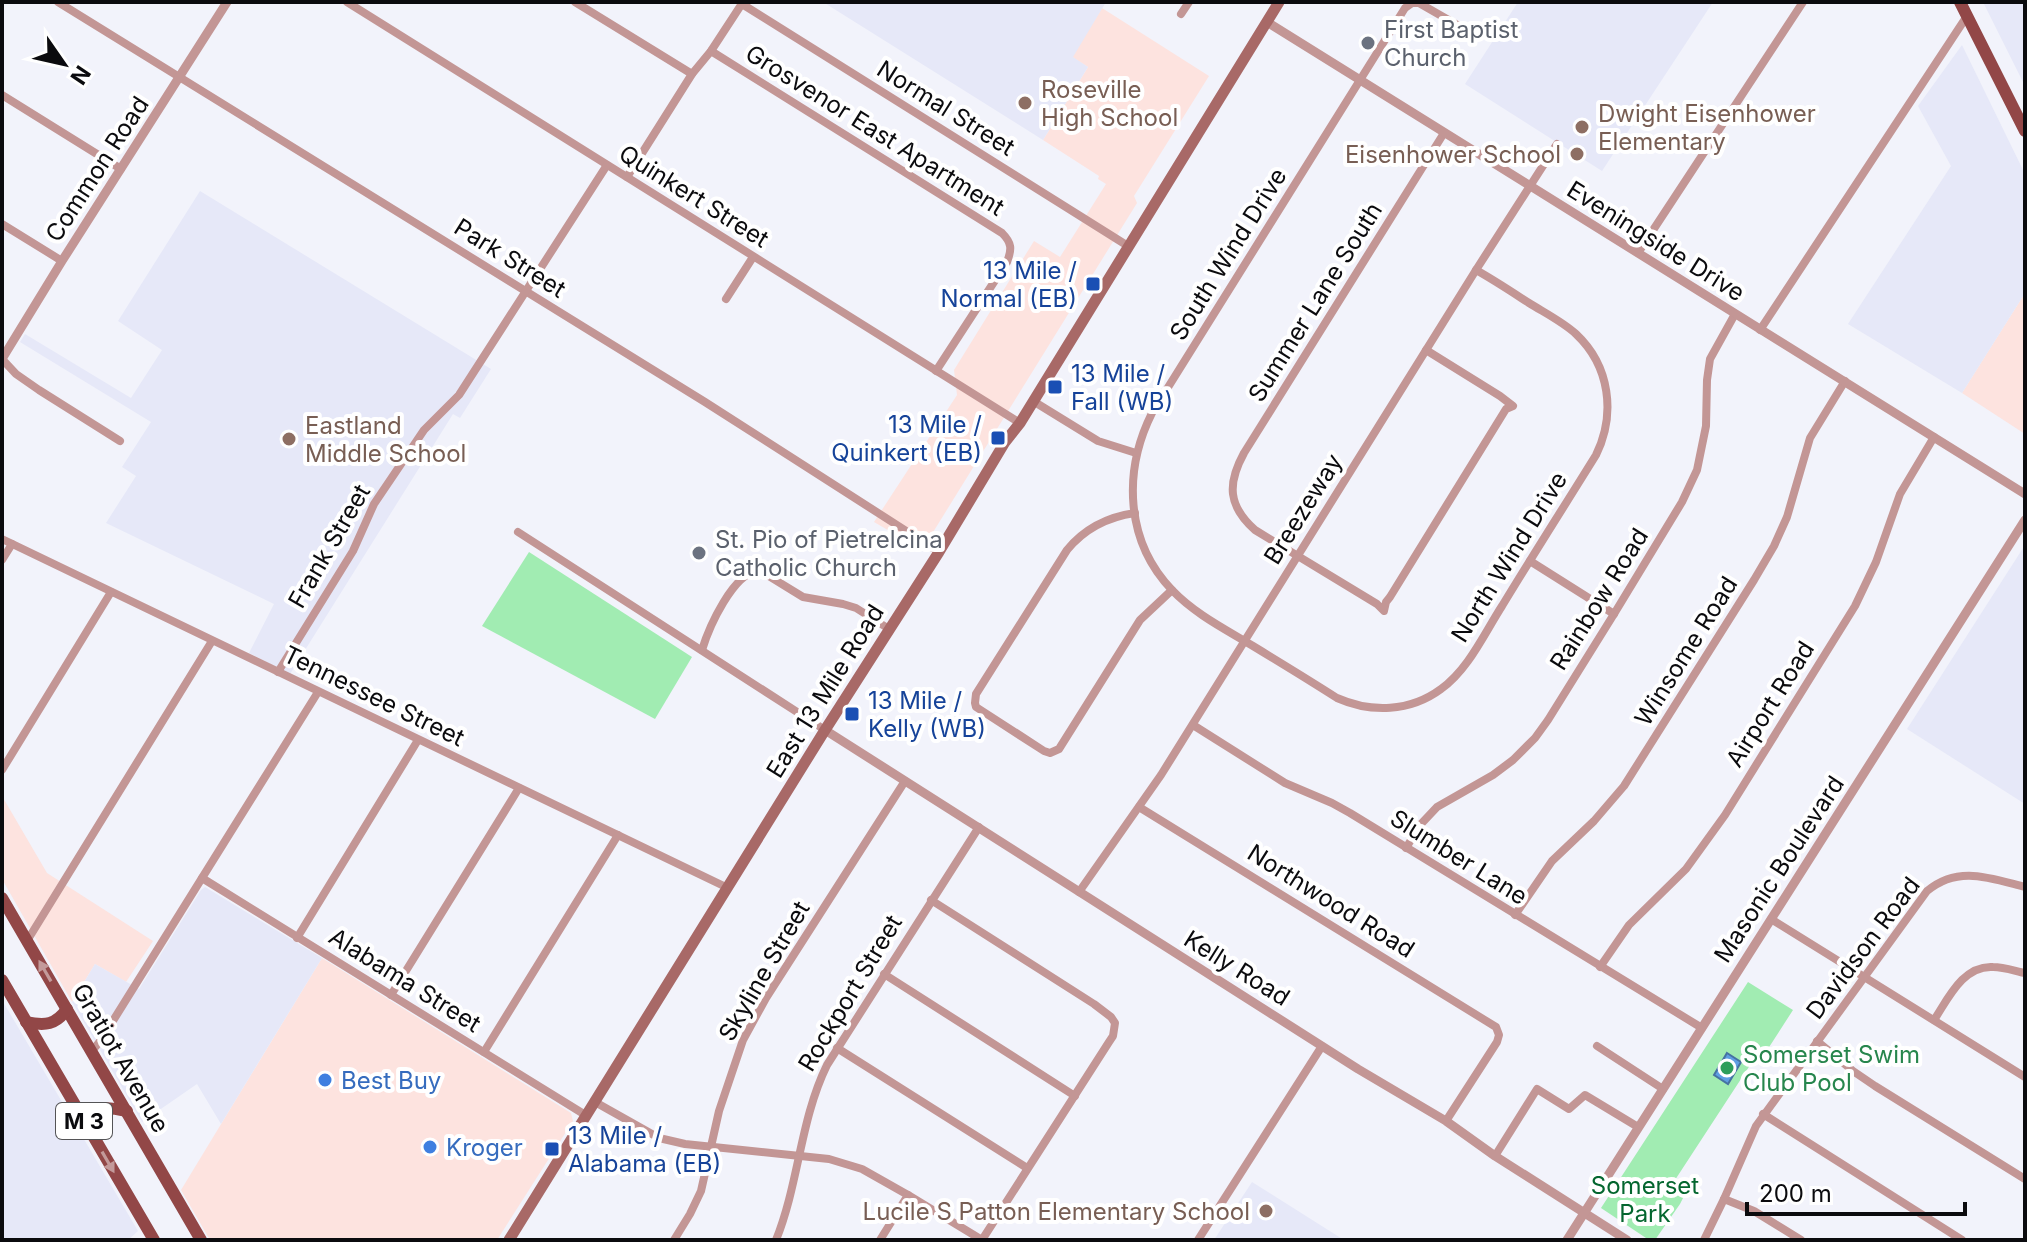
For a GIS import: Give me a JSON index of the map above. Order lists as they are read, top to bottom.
{
  "streets": {
    "main road": ["East 13 Mile Road", "Gratiot Avenue", "M 3"],
    "street": [
      "Normal Street",
      "Grosvenor East Apartment",
      "Common Road",
      "Quinkert Street",
      "Eveningside Drive",
      "South Wind Drive",
      "Park Street",
      "Summer Lane South",
      "Breezeway",
      "Frank Street",
      "North Wind Drive",
      "Rainbow Road",
      "Winsome Road",
      "Tennessee Street",
      "Airport Road",
      "Slumber Lane",
      "Masonic Boulevard",
      "Northwood Road",
      "Davidson Road",
      "Kelly Road",
      "Skyline Street",
      "Alabama Street",
      "Rockport Street"
    ]
  },
  "crossings": [
    ["Normal Street", "East 13 Mile Road"],
    ["Grosvenor East Apartment", "Quinkert Street"],
    ["Common Road", "Park Street"],
    ["Quinkert Street", "Frank Street"],
    ["Quinkert Street", "East 13 Mile Road"],
    ["Eveningside Drive", "South Wind Drive"],
    ["Eveningside Drive", "Summer Lane South"],
    ["Eveningside Drive", "Breezeway"],
    ["Eveningside Drive", "Rainbow Road"],
    ["Eveningside Drive", "Winsome Road"],
    ["Eveningside Drive", "East 13 Mile Road"],
    ["Eveningside Drive", "Airport Road"],
    ["South Wind Drive", "Breezeway"],
    ["South Wind Drive", "North Wind Drive"],
    ["Park Street", "Frank Street"],
    ["Park Street", "East 13 Mile Road"],
    ["Summer Lane South", "Breezeway"],
    ["Breezeway", "North Wind Drive"],
    ["Breezeway", "Slumber Lane"],
    ["Breezeway", "Northwood Road"],
    ["Breezeway", "Kelly Road"],
    ["Frank Street", "Tennessee Street"],
    ["Rainbow Road", "Slumber Lane"],
    ["Winsome Road", "Slumber Lane"],
    ["East 13 Mile Road", "Tennessee Street"],
    ["East 13 Mile Road", "Kelly Road"],
    ["East 13 Mile Road", "Alabama Street"],
    ["Airport Road", "Slumber Lane"],
    ["Slumber Lane", "Masonic Boulevard"],
    ["Masonic Boulevard", "Kelly Road"],
    ["Northwood Road", "Kelly Road"],
    ["Kelly Road", "Skyline Street"],
    ["Kelly Road", "Rockport Street"]
  ],
  "parks": ["Somerset Park"],
  "places": {
    "other": [
      "First Baptist Church",
      "Roseville High School",
      "Dwight Eisenhower Elementary",
      "Eisenhower School",
      "Eastland Middle School",
      "St. Pio of Pietrelcina Catholic Church",
      "Somerset Swim Club Pool",
      "Best Buy",
      "Kroger",
      "Lucile S Patton Elementary School"
    ],
    "transit": [
      "13 Mile / Normal (EB)",
      "13 Mile / Fall (WB)",
      "13 Mile / Quinkert (EB)",
      "13 Mile / Kelly (WB)",
      "13 Mile / Alabama (EB)"
    ]
  },
  "scale_bar": "200 m",
  "north": "bottom right"
}
